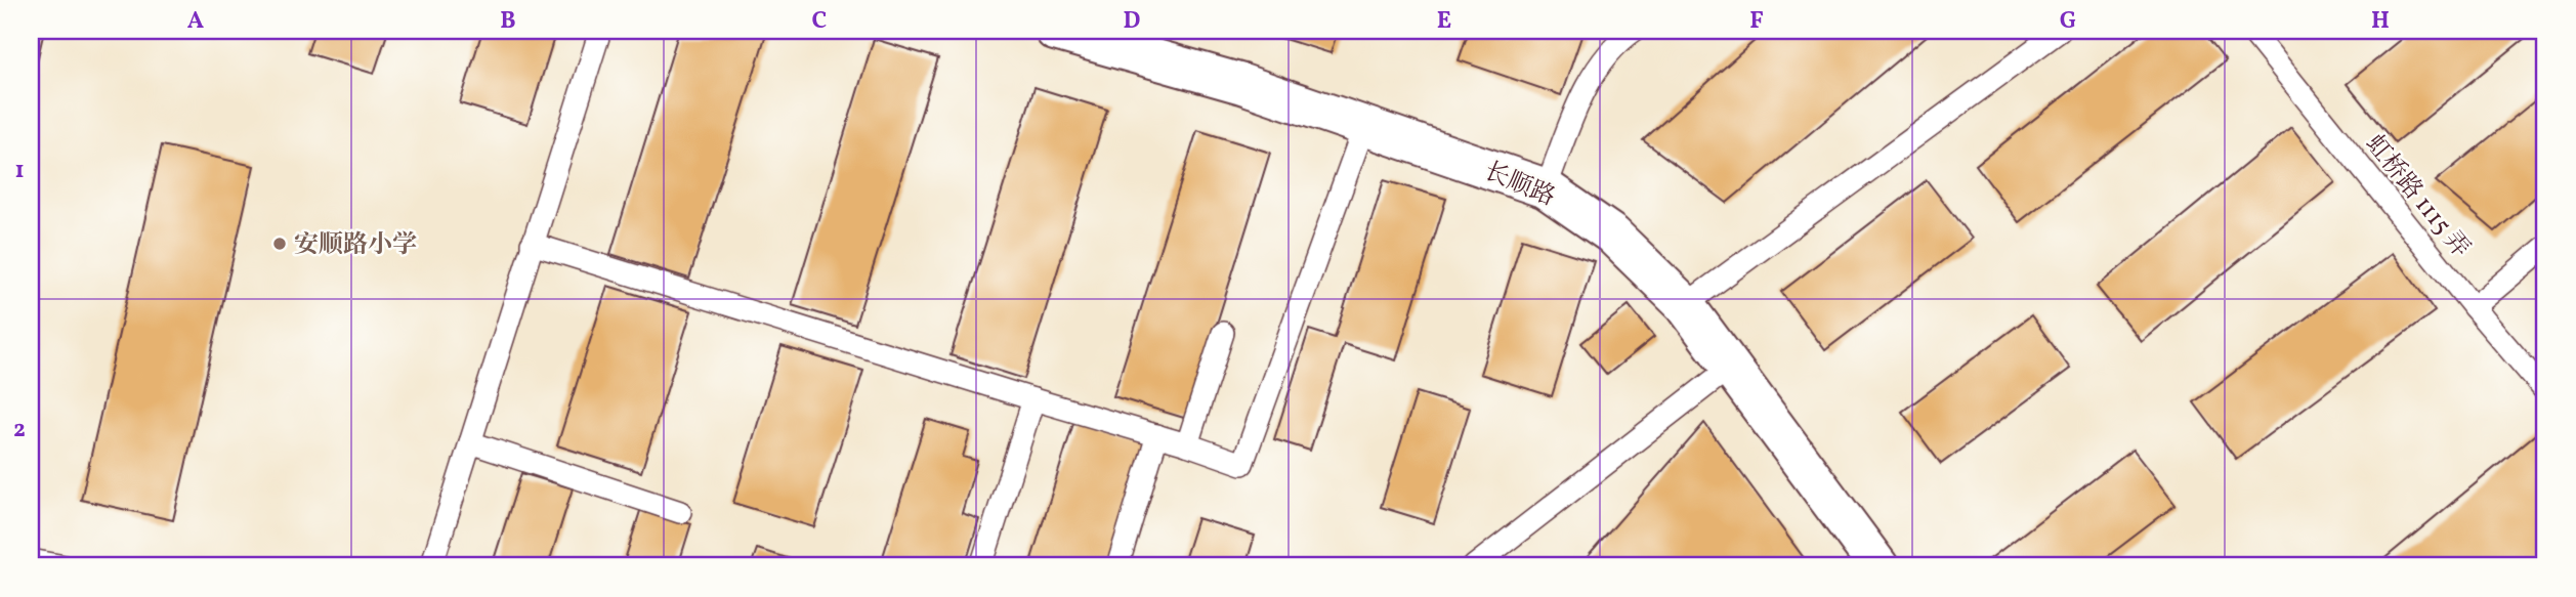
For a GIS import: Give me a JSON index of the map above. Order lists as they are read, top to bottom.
{
  "streets": {
    "street": ["长顺路"],
    "lane": ["虹桥路 1115 弄"]
  },
  "places": ["安顺路小学"],
  "grid": {
    "columns": [
      "A",
      "B",
      "C",
      "D",
      "E",
      "F",
      "G",
      "H"
    ],
    "rows": ["1", "2"]
  }
}
